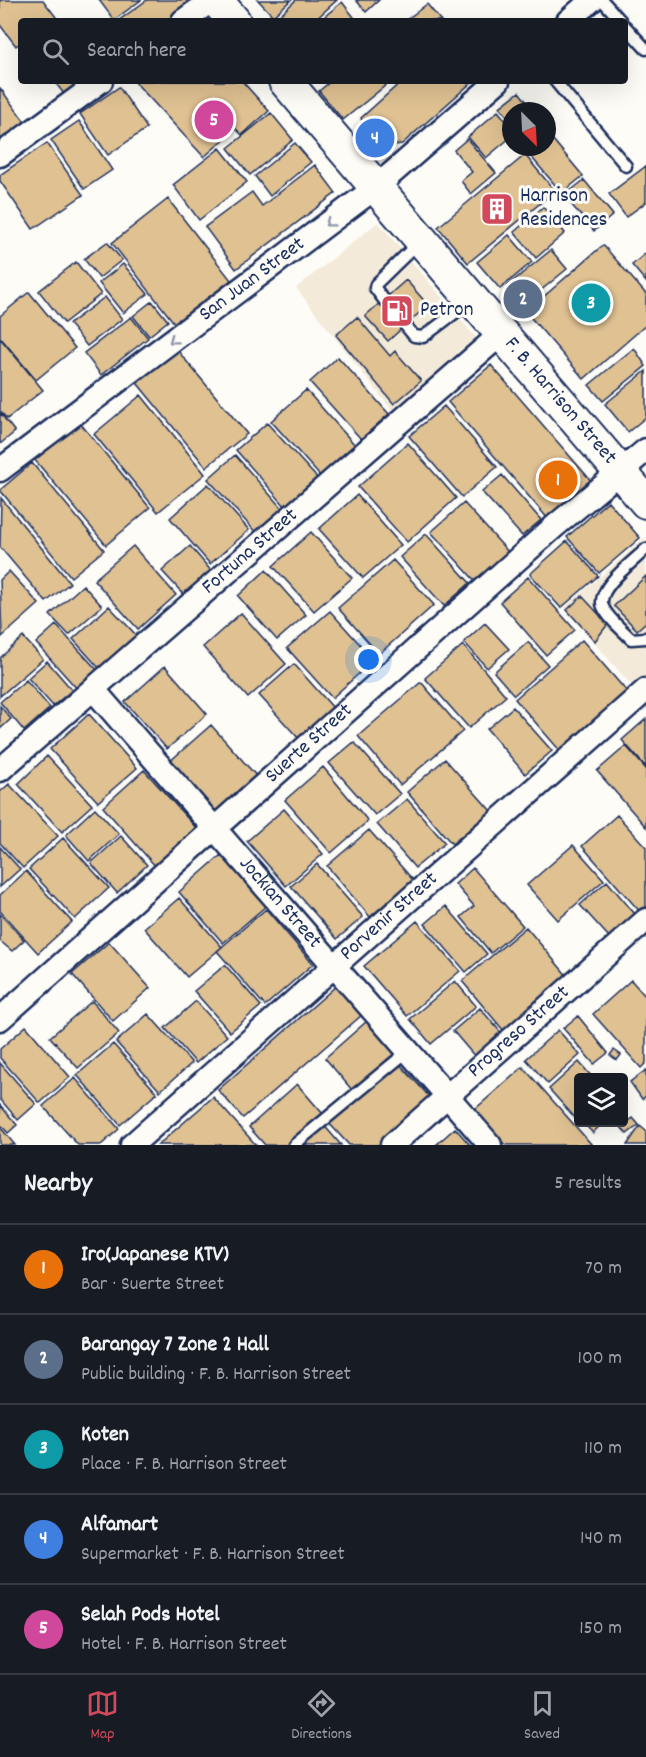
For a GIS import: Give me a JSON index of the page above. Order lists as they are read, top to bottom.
{
  "streets": {
    "main road": ["F. B. Harrison Street"],
    "street": [
      "San Juan Street",
      "Fortuna Street",
      "Suerte Street",
      "Jockian Street",
      "Porvenir Street",
      "Progreso Street"
    ]
  },
  "crossings": [
    ["San Juan Street", "F. B. Harrison Street"],
    ["F. B. Harrison Street", "Fortuna Street"],
    ["F. B. Harrison Street", "Suerte Street"],
    ["Fortuna Street", "Jockian Street"],
    ["Suerte Street", "Jockian Street"],
    ["Jockian Street", "Porvenir Street"],
    ["Jockian Street", "Progreso Street"]
  ],
  "one_way": ["San Juan Street"],
  "places": {
    "building": ["Harrison Residences"],
    "fuel station": ["Petron"]
  },
  "north": "bottom right",
  "page": {
    "search": "Search here",
    "pins": [
      "5",
      "4",
      "2",
      "3",
      "1"
    ],
    "heading": ["Nearby", "5 results"],
    "list": [
      {
        "mark": "1",
        "name": "Iro(Japanese KTV)",
        "note": "Bar · Suerte Street",
        "value": "70 m"
      },
      {
        "mark": "2",
        "name": "Barangay 7 Zone 2 Hall",
        "note": "Public building · F. B. Harrison Street",
        "value": "100 m"
      },
      {
        "mark": "3",
        "name": "Koten",
        "note": "Place · F. B. Harrison Street",
        "value": "110 m"
      },
      {
        "mark": "4",
        "name": "Alfamart",
        "note": "Supermarket · F. B. Harrison Street",
        "value": "140 m"
      },
      {
        "mark": "5",
        "name": "Selah Pods Hotel",
        "note": "Hotel · F. B. Harrison Street",
        "value": "150 m"
      }
    ],
    "nav": ["Map", "Directions", "Saved"]
  }
}
